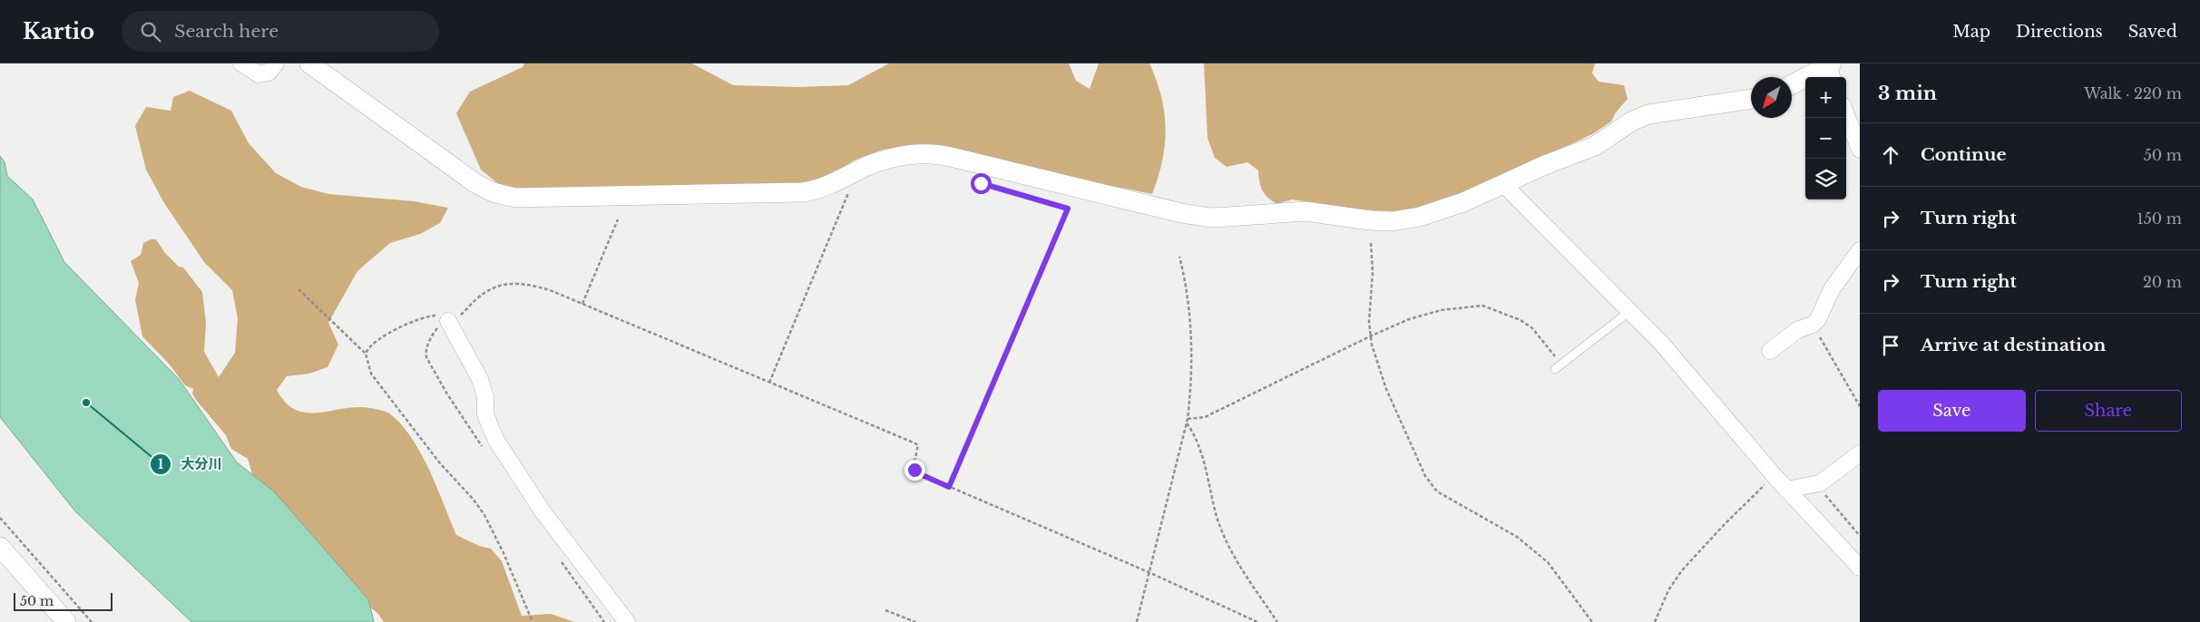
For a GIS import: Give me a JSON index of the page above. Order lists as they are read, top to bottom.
{
  "places": ["大分川"],
  "scale_bar": "50 m",
  "north": "bottom left",
  "page": {
    "header": "Kartio",
    "search": "Search here",
    "nav": ["Map", "Directions", "Saved"],
    "heading": ["3 min", "Walk · 220 m"],
    "map_buttons": ["+", "−"],
    "list": [
      ["Continue", "50 m"],
      ["Turn right", "150 m"],
      ["Turn right", "20 m"],
      "Arrive at destination"
    ],
    "buttons": ["Save", "Share"],
    "scale": "50 m"
  }
}
